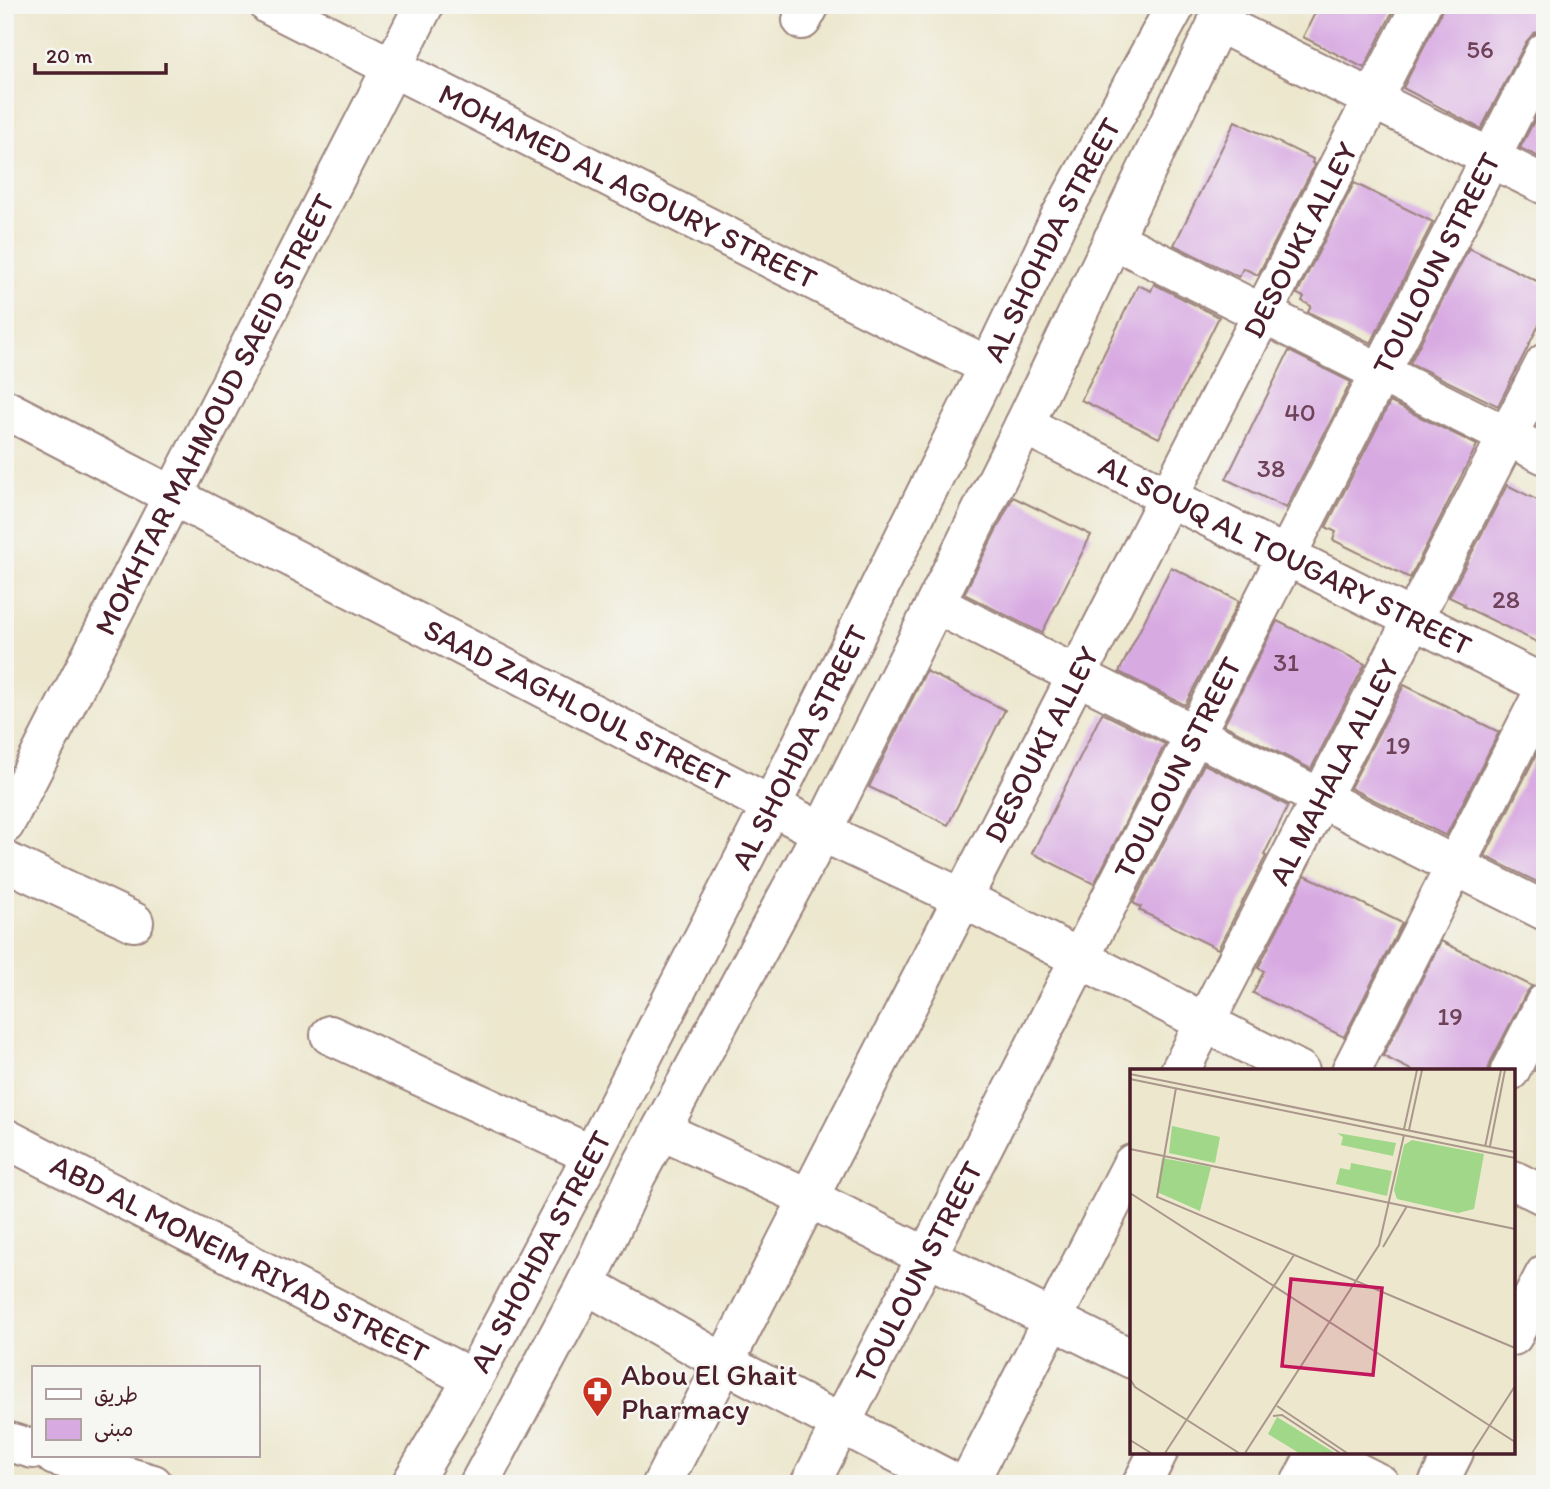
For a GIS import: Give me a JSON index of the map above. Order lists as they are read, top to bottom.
{
  "streets": {
    "main road": [
      "MOHAMED AL AGOURY STREET",
      "AL SHOHDA STREET",
      "DESOUKI ALLEY",
      "TOULOUN STREET",
      "MOKHTAR MAHMOUD SAEID STREET",
      "AL SOUQ AL TOUGARY STREET",
      "SAAD ZAGHLOUL STREET",
      "AL MAHALA ALLEY",
      "ABD AL MONEIM RIYAD STREET"
    ]
  },
  "crossings": [
    ["MOHAMED AL AGOURY STREET", "AL SHOHDA STREET"],
    ["MOHAMED AL AGOURY STREET", "MOKHTAR MAHMOUD SAEID STREET"],
    ["AL SHOHDA STREET", "AL SOUQ AL TOUGARY STREET"],
    ["AL SHOHDA STREET", "SAAD ZAGHLOUL STREET"],
    ["AL SHOHDA STREET", "ABD AL MONEIM RIYAD STREET"],
    ["DESOUKI ALLEY", "AL SOUQ AL TOUGARY STREET"],
    ["DESOUKI ALLEY", "SAAD ZAGHLOUL STREET"],
    ["TOULOUN STREET", "AL SOUQ AL TOUGARY STREET"],
    ["TOULOUN STREET", "SAAD ZAGHLOUL STREET"],
    ["MOKHTAR MAHMOUD SAEID STREET", "SAAD ZAGHLOUL STREET"],
    ["AL SOUQ AL TOUGARY STREET", "AL MAHALA ALLEY"],
    ["SAAD ZAGHLOUL STREET", "AL MAHALA ALLEY"]
  ],
  "places": {
    "pharmacy": ["Abou El Ghait Pharmacy"]
  },
  "house_numbers": [
    "56",
    "40",
    "38",
    "28",
    "31",
    "19",
    "19"
  ],
  "legend": ["طريق", "مبنى"],
  "scale_bar": "20 m"
}
